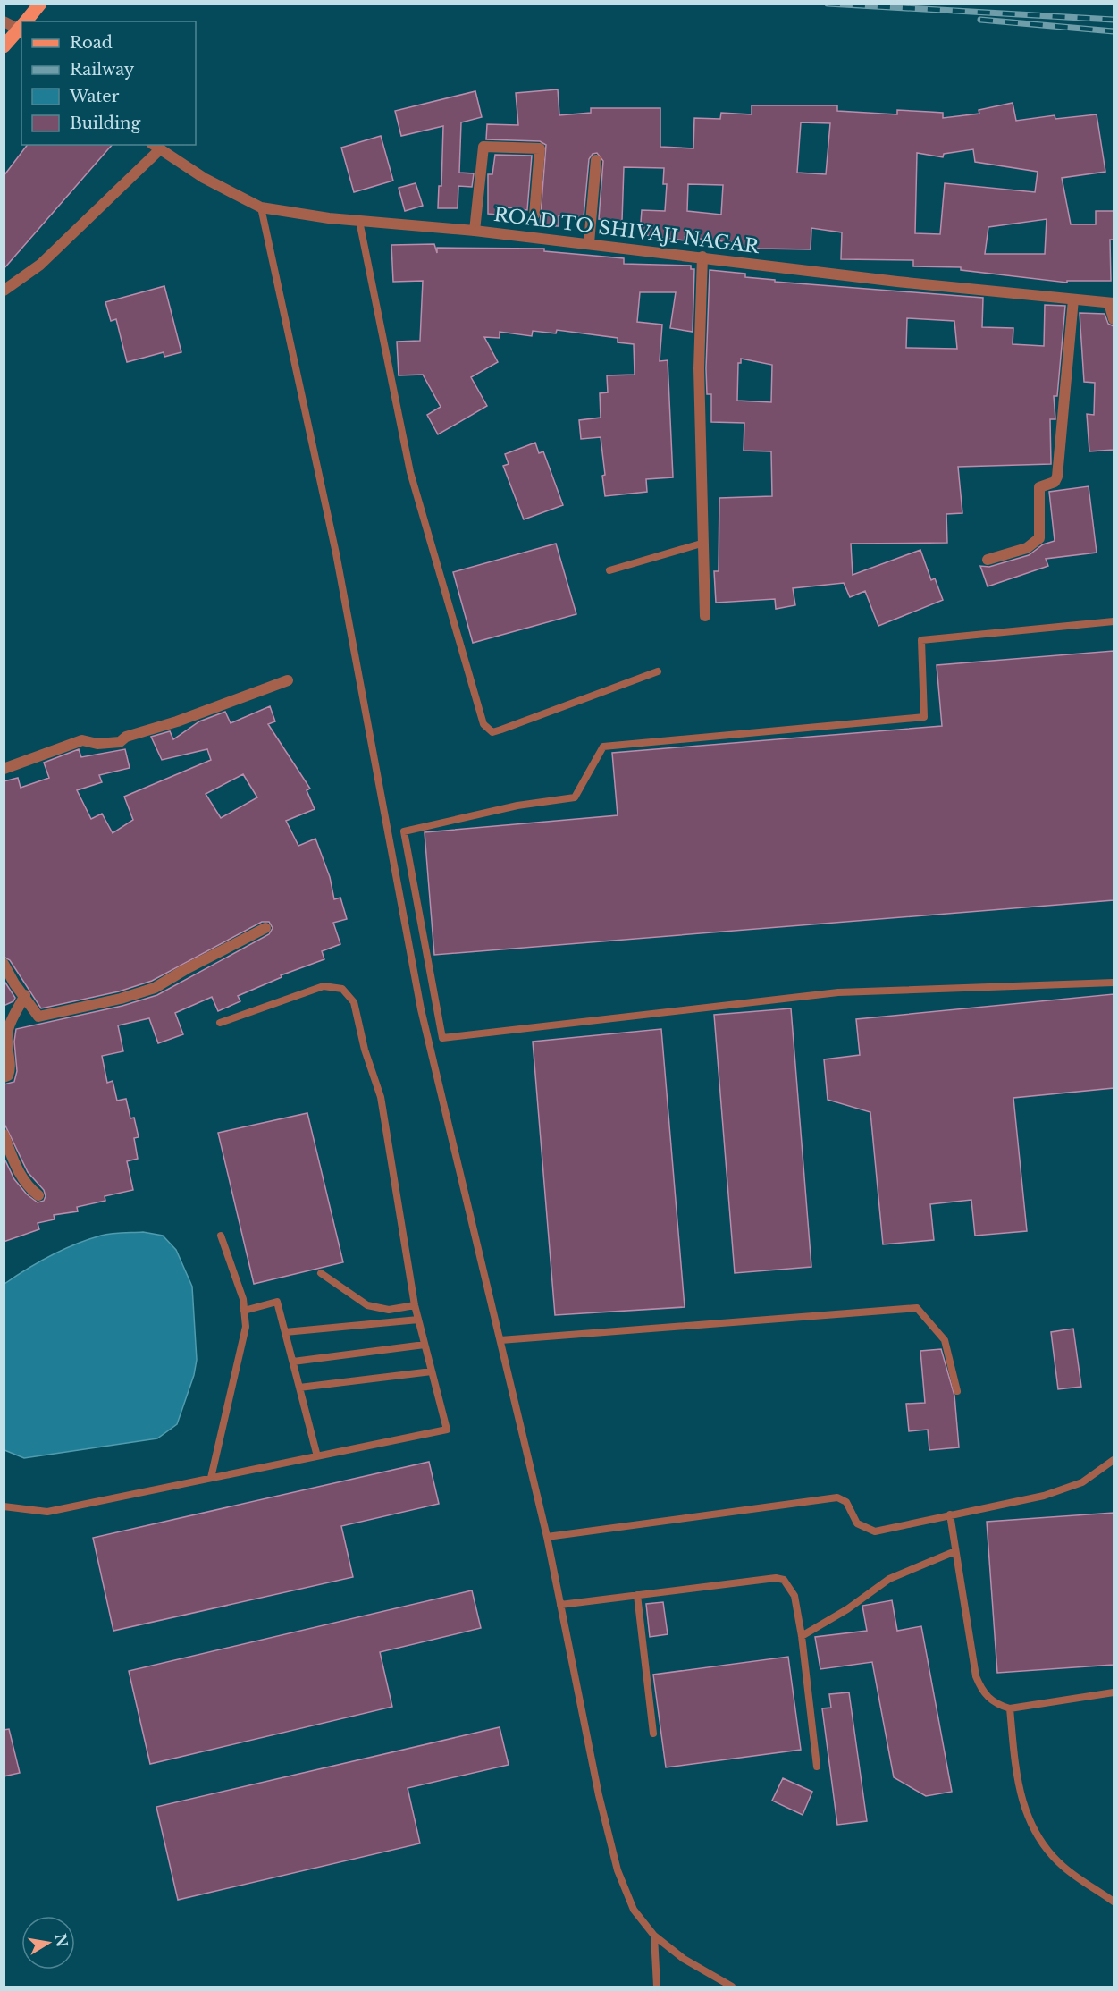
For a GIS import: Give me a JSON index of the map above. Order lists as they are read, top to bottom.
{
  "streets": {
    "street": ["ROAD TO SHIVAJI NAGAR"]
  },
  "legend": [
    "Road",
    "Railway",
    "Water",
    "Building"
  ],
  "north": "right"
}
